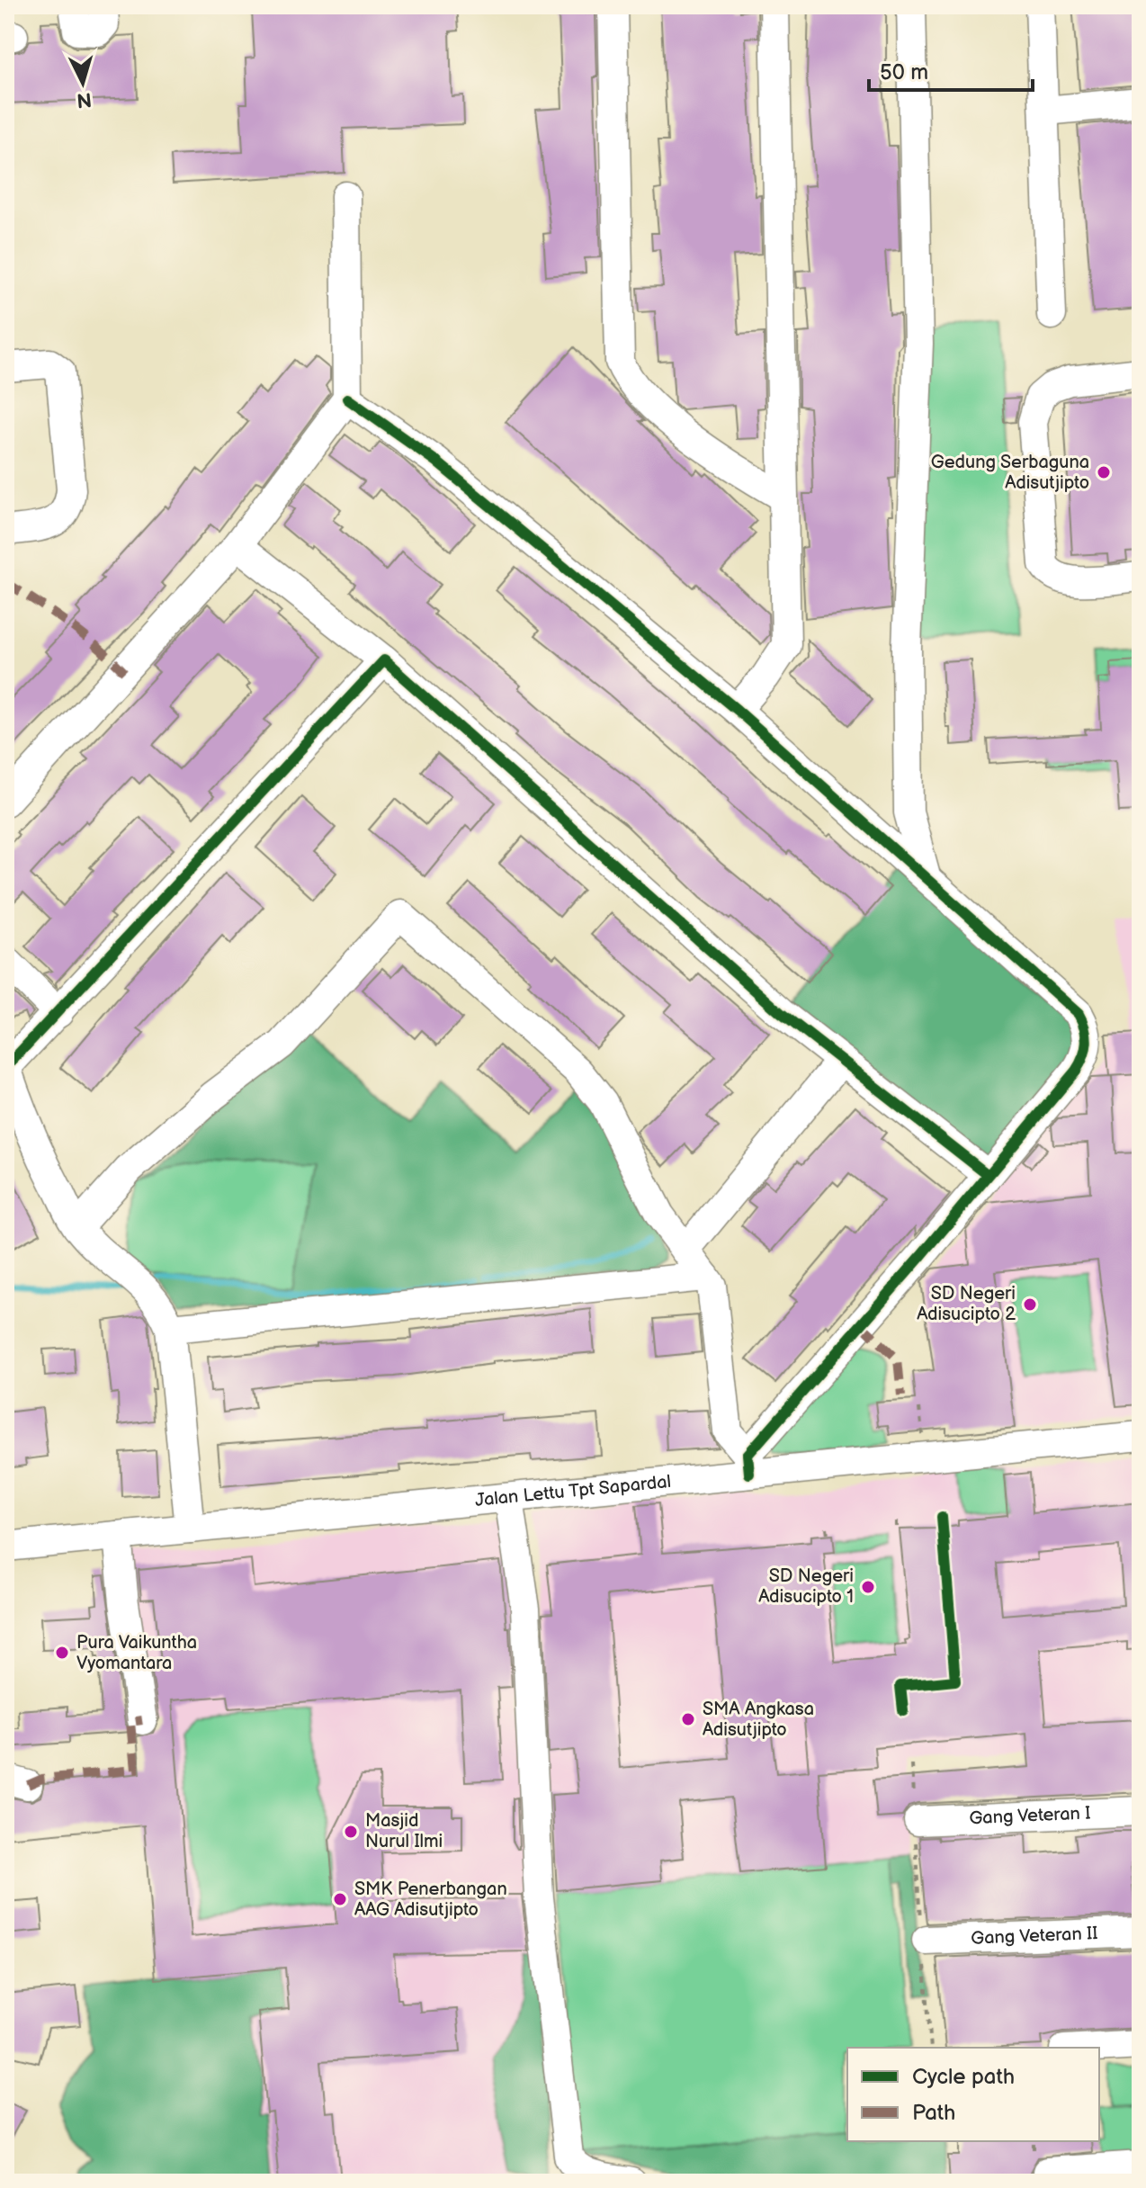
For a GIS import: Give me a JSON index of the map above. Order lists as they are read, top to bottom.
{
  "streets": {
    "street": ["Jalan Lettu Tpt Sapardal", "Gang Veteran I", "Gang Veteran II"]
  },
  "places": [
    "Gedung Serbaguna Adisutjipto",
    "SD Negeri Adisucipto 2",
    "SD Negeri Adisucipto 1",
    "Pura Vaikuntha Vyomantara",
    "SMA Angkasa Adisutjipto",
    "Masjid Nurul Ilmi",
    "SMK Penerbangan AAG Adisutjipto"
  ],
  "legend": ["Cycle path", "Path"],
  "scale_bar": "50 m",
  "north": "bottom"
}
